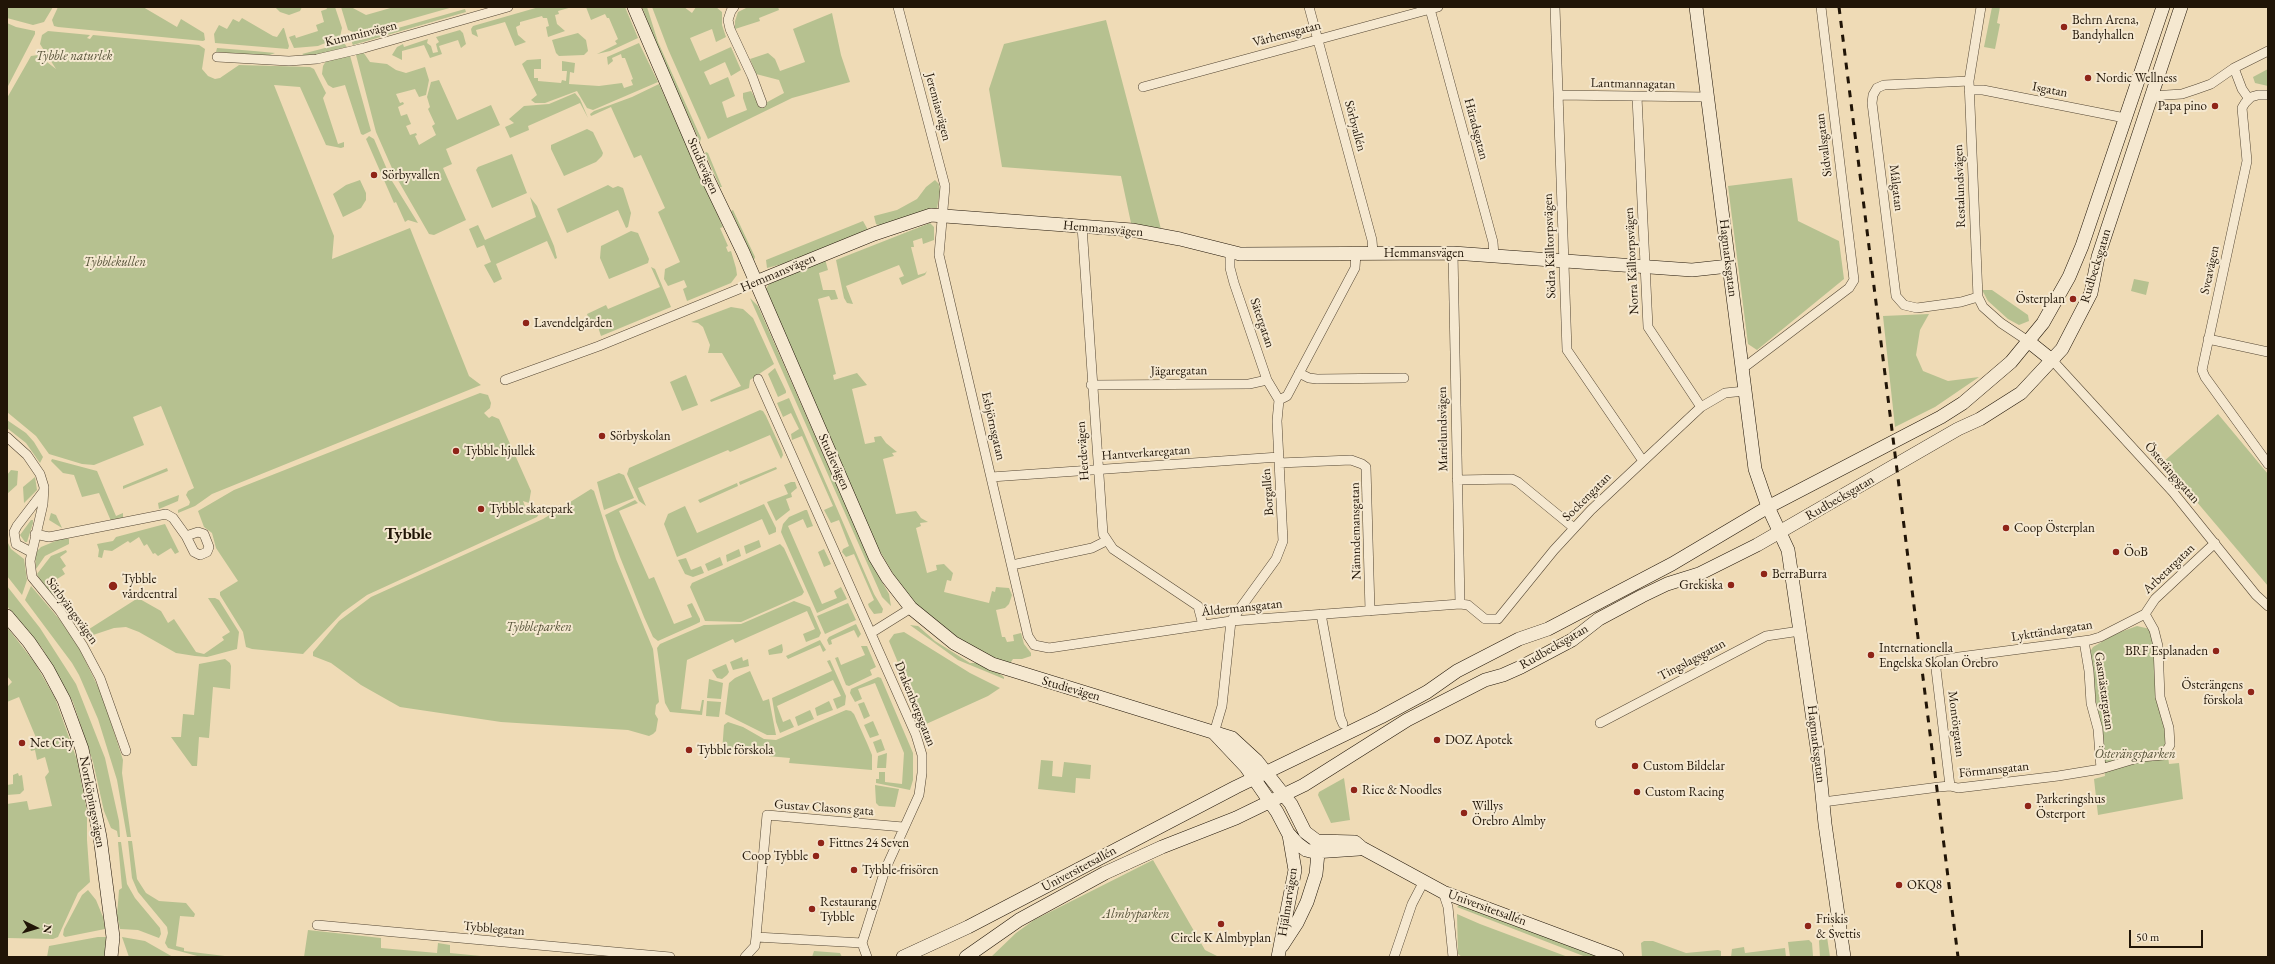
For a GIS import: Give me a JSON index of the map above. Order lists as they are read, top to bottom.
{
  "streets": {
    "main road": [
      "Studievägen",
      "Hemmansvägen",
      "Hagmarksgatan",
      "Rudbecksgatan",
      "Norrköpingsvägen",
      "Universitetsallén",
      "Hjälmarvägen"
    ],
    "street": [
      "Kumminvägen",
      "Vårhemsgatan",
      "Lantmannagatan",
      "Isgatan",
      "Jeremiasvägen",
      "Sörbyallén",
      "Häradsgatan",
      "Sidvallsgatan",
      "Restalundsvägen",
      "Målgatan",
      "Södra Källtorpsvägen",
      "Norra Källtorpsvägen",
      "Sveavägen",
      "Sätergatan",
      "Jägaregatan",
      "Esbjörnsgatan",
      "Marielundsvägen",
      "Herdevägen",
      "Hantverkaregatan",
      "Österängsgatan",
      "Borgallén",
      "Sockengatan",
      "Nämndemansgatan",
      "Arbetargatan",
      "Åldermansgatan",
      "Sörbyängsvägen",
      "Lykttändargatan",
      "Tingslagsgatan",
      "Gasmästargatan",
      "Drakenbergsgatan",
      "Montörgatan",
      "Förmansgatan",
      "Gustav Clasons gata",
      "Tybblegatan"
    ]
  },
  "crossings": [
    ["Vårhemsgatan", "Sörbyallén"],
    ["Vårhemsgatan", "Häradsgatan"],
    ["Lantmannagatan", "Södra Källtorpsvägen"],
    ["Lantmannagatan", "Hagmarksgatan"],
    ["Lantmannagatan", "Norra Källtorpsvägen"],
    ["Isgatan", "Restalundsvägen"],
    ["Isgatan", "Målgatan"],
    ["Isgatan", "Rudbecksgatan"],
    ["Jeremiasvägen", "Hemmansvägen"],
    ["Jeremiasvägen", "Esbjörnsgatan"],
    ["Sörbyallén", "Hemmansvägen"],
    ["Häradsgatan", "Hemmansvägen"],
    ["Sidvallsgatan", "Hagmarksgatan"],
    ["Studievägen", "Hemmansvägen"],
    ["Studievägen", "Rudbecksgatan"],
    ["Studievägen", "Borgallén"],
    ["Studievägen", "Universitetsallén"],
    ["Restalundsvägen", "Målgatan"],
    ["Hemmansvägen", "Södra Källtorpsvägen"],
    ["Hemmansvägen", "Hagmarksgatan"],
    ["Hemmansvägen", "Norra Källtorpsvägen"],
    ["Hemmansvägen", "Sätergatan"],
    ["Hemmansvägen", "Esbjörnsgatan"],
    ["Hemmansvägen", "Marielundsvägen"],
    ["Hemmansvägen", "Herdevägen"],
    ["Södra Källtorpsvägen", "Sockengatan"],
    ["Hagmarksgatan", "Rudbecksgatan"],
    ["Hagmarksgatan", "Sockengatan"],
    ["Hagmarksgatan", "Tingslagsgatan"],
    ["Hagmarksgatan", "Förmansgatan"],
    ["Norra Källtorpsvägen", "Sockengatan"],
    ["Rudbecksgatan", "Österängsgatan"],
    ["Rudbecksgatan", "Universitetsallén"],
    ["Sätergatan", "Jägaregatan"],
    ["Sätergatan", "Borgallén"],
    ["Jägaregatan", "Herdevägen"],
    ["Esbjörnsgatan", "Hantverkaregatan"],
    ["Esbjörnsgatan", "Åldermansgatan"],
    ["Marielundsvägen", "Sockengatan"],
    ["Marielundsvägen", "Åldermansgatan"],
    ["Herdevägen", "Hantverkaregatan"],
    ["Hantverkaregatan", "Borgallén"],
    ["Hantverkaregatan", "Nämndemansgatan"],
    ["Österängsgatan", "Arbetargatan"],
    ["Borgallén", "Nämndemansgatan"],
    ["Borgallén", "Åldermansgatan"],
    ["Sockengatan", "Åldermansgatan"],
    ["Nämndemansgatan", "Åldermansgatan"],
    ["Arbetargatan", "Lykttändargatan"],
    ["Arbetargatan", "Förmansgatan"],
    ["Lykttändargatan", "Gasmästargatan"],
    ["Lykttändargatan", "Montörgatan"],
    ["Gasmästargatan", "Förmansgatan"],
    ["Drakenbergsgatan", "Gustav Clasons gata"],
    ["Montörgatan", "Förmansgatan"],
    ["Universitetsallén", "Hjälmarvägen"]
  ],
  "districts": ["Tybble"],
  "parks": [
    "Tybble naturlek",
    "Tybblekullen",
    "Tybbleparken",
    "Österängsparken",
    "Almbyparken"
  ],
  "places": [
    "Behrn Arena, Bandyhallen",
    "Nordic Wellness",
    "Papa pino",
    "Sörbyvallen",
    "Österplan",
    "Lavendelgården",
    "Sörbyskolan",
    "Tybble hjullek",
    "Tybble skatepark",
    "Coop Österplan",
    "ÖoB",
    "BerraBurra",
    "Grekiska",
    "Tybble vårdcentral",
    "BRF Esplanaden",
    "Internationella Engelska Skolan Örebro",
    "Österängens förskola",
    "DOZ Apotek",
    "Net City",
    "Tybble förskola",
    "Custom Bildelar",
    "Rice & Noodles",
    "Custom Racing",
    "Parkeringshus Österport",
    "Willys Örebro Almby",
    "Fittnes 24 Seven",
    "Coop Tybble",
    "Tybble-frisören",
    "OKQ8",
    "Restaurang Tybble",
    "Circle K Almbyplan",
    "Friskis & Svettis"
  ],
  "scale_bar": "50 m",
  "north": "right"
}
